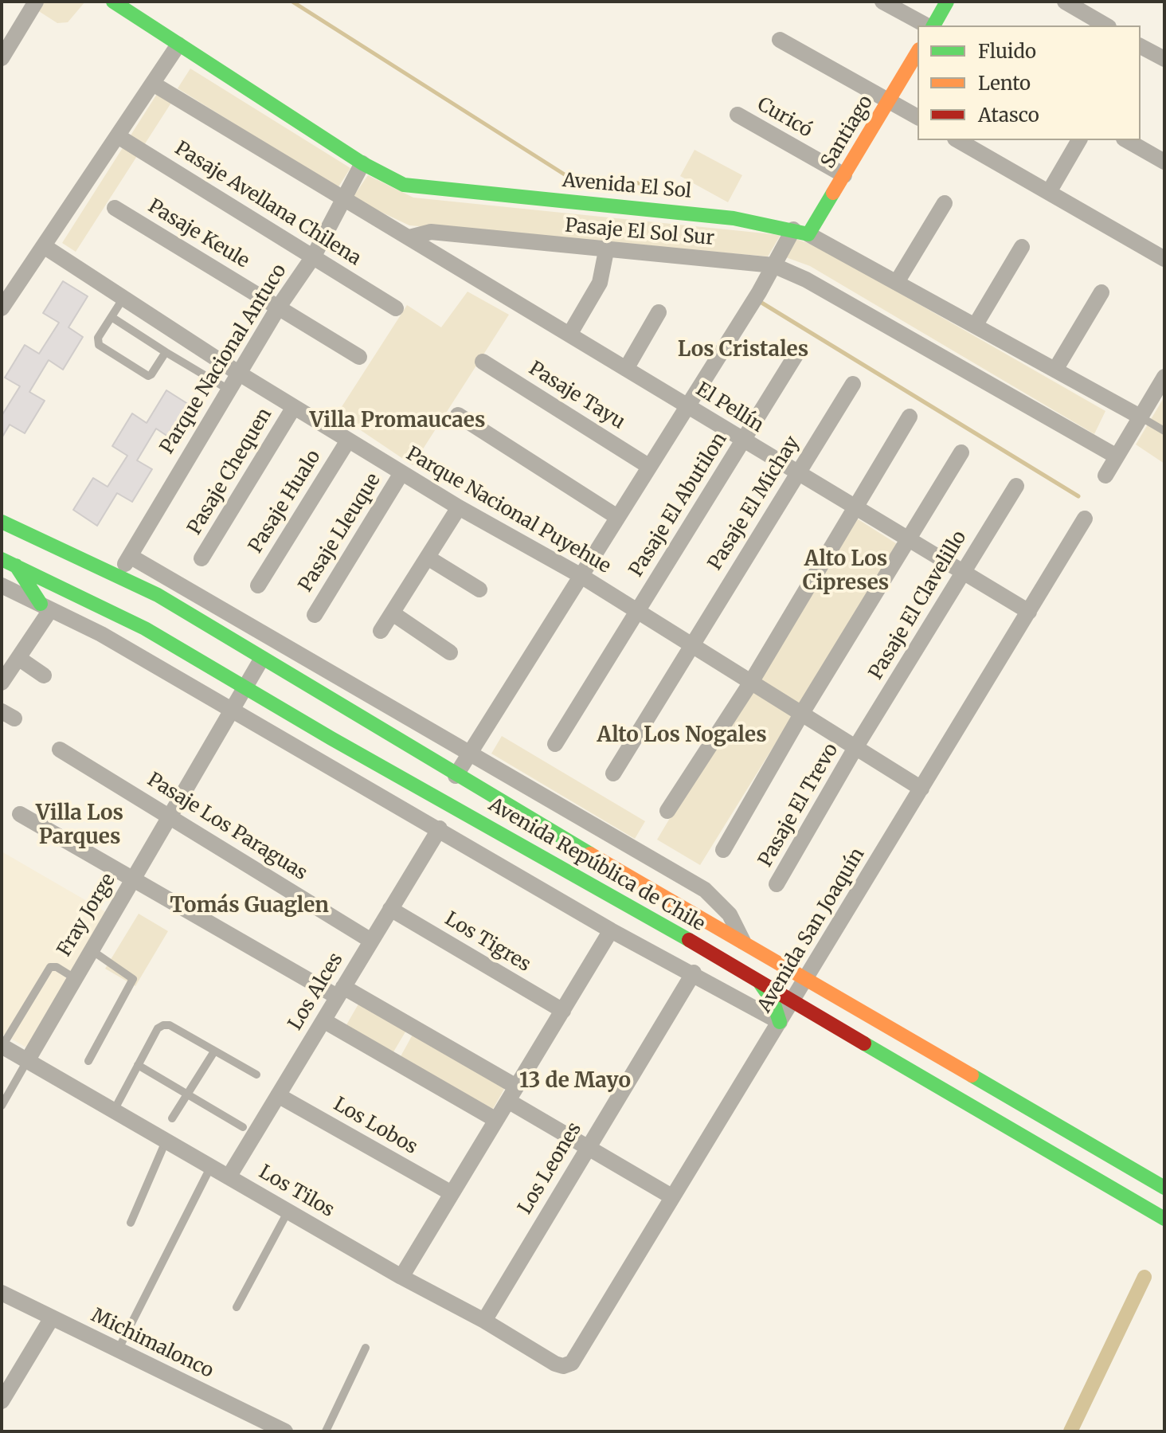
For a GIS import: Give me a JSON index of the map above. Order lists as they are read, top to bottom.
{
  "streets": {
    "main road": ["Santiago", "Avenida El Sol", "Avenida República de Chile"],
    "street": [
      "Curicó",
      "Pasaje Avellana Chilena",
      "Pasaje El Sol Sur",
      "Pasaje Keule",
      "Parque Nacional Antuco",
      "Pasaje Tayu",
      "El Pellín",
      "Pasaje Chequen",
      "Pasaje Hualo",
      "Pasaje El Michay",
      "Pasaje El Abutilon",
      "Parque Nacional Puyehue",
      "Pasaje Lleuque",
      "Pasaje El Clavelillo",
      "Pasaje El Trevo",
      "Pasaje Los Paraguas",
      "Fray Jorge",
      "Avenida San Joaquín",
      "Los Tigres",
      "Los Alces",
      "Los Lobos",
      "Los Leones",
      "Los Tilos",
      "Michimalonco"
    ]
  },
  "crossings": [
    ["Curicó", "Santiago"],
    ["Santiago", "Avenida El Sol"],
    ["Avenida El Sol", "Parque Nacional Antuco"],
    ["Pasaje Avellana Chilena", "Parque Nacional Antuco"],
    ["Pasaje El Sol Sur", "El Pellín"],
    ["Pasaje Keule", "Parque Nacional Antuco"],
    ["Parque Nacional Antuco", "Parque Nacional Puyehue"],
    ["Parque Nacional Antuco", "Avenida República de Chile"],
    ["El Pellín", "Pasaje El Michay"],
    ["El Pellín", "Pasaje El Abutilon"],
    ["El Pellín", "Pasaje El Clavelillo"],
    ["El Pellín", "Avenida San Joaquín"],
    ["Pasaje Chequen", "Parque Nacional Puyehue"],
    ["Pasaje Hualo", "Parque Nacional Puyehue"],
    ["Pasaje El Michay", "Parque Nacional Puyehue"],
    ["Pasaje El Abutilon", "Parque Nacional Puyehue"],
    ["Parque Nacional Puyehue", "Pasaje Lleuque"],
    ["Parque Nacional Puyehue", "Pasaje El Clavelillo"],
    ["Parque Nacional Puyehue", "Pasaje El Trevo"],
    ["Parque Nacional Puyehue", "Avenida San Joaquín"],
    ["Pasaje El Clavelillo", "Pasaje El Trevo"],
    ["Pasaje Los Paraguas", "Fray Jorge"],
    ["Pasaje Los Paraguas", "Los Alces"],
    ["Avenida República de Chile", "Fray Jorge"],
    ["Avenida República de Chile", "Avenida San Joaquín"],
    ["Fray Jorge", "Los Tilos"],
    ["Avenida San Joaquín", "Los Tilos"],
    ["Los Tigres", "Los Alces"],
    ["Los Alces", "Los Lobos"],
    ["Los Alces", "Los Tilos"],
    ["Los Leones", "Los Tilos"]
  ],
  "districts": [
    "Los Cristales",
    "Villa Promaucaes",
    "Alto Los Cipreses",
    "Alto Los Nogales",
    "Villa Los Parques",
    "Tomás Guaglen",
    "13 de Mayo"
  ],
  "legend": ["Fluido", "Lento", "Atasco"]
}
